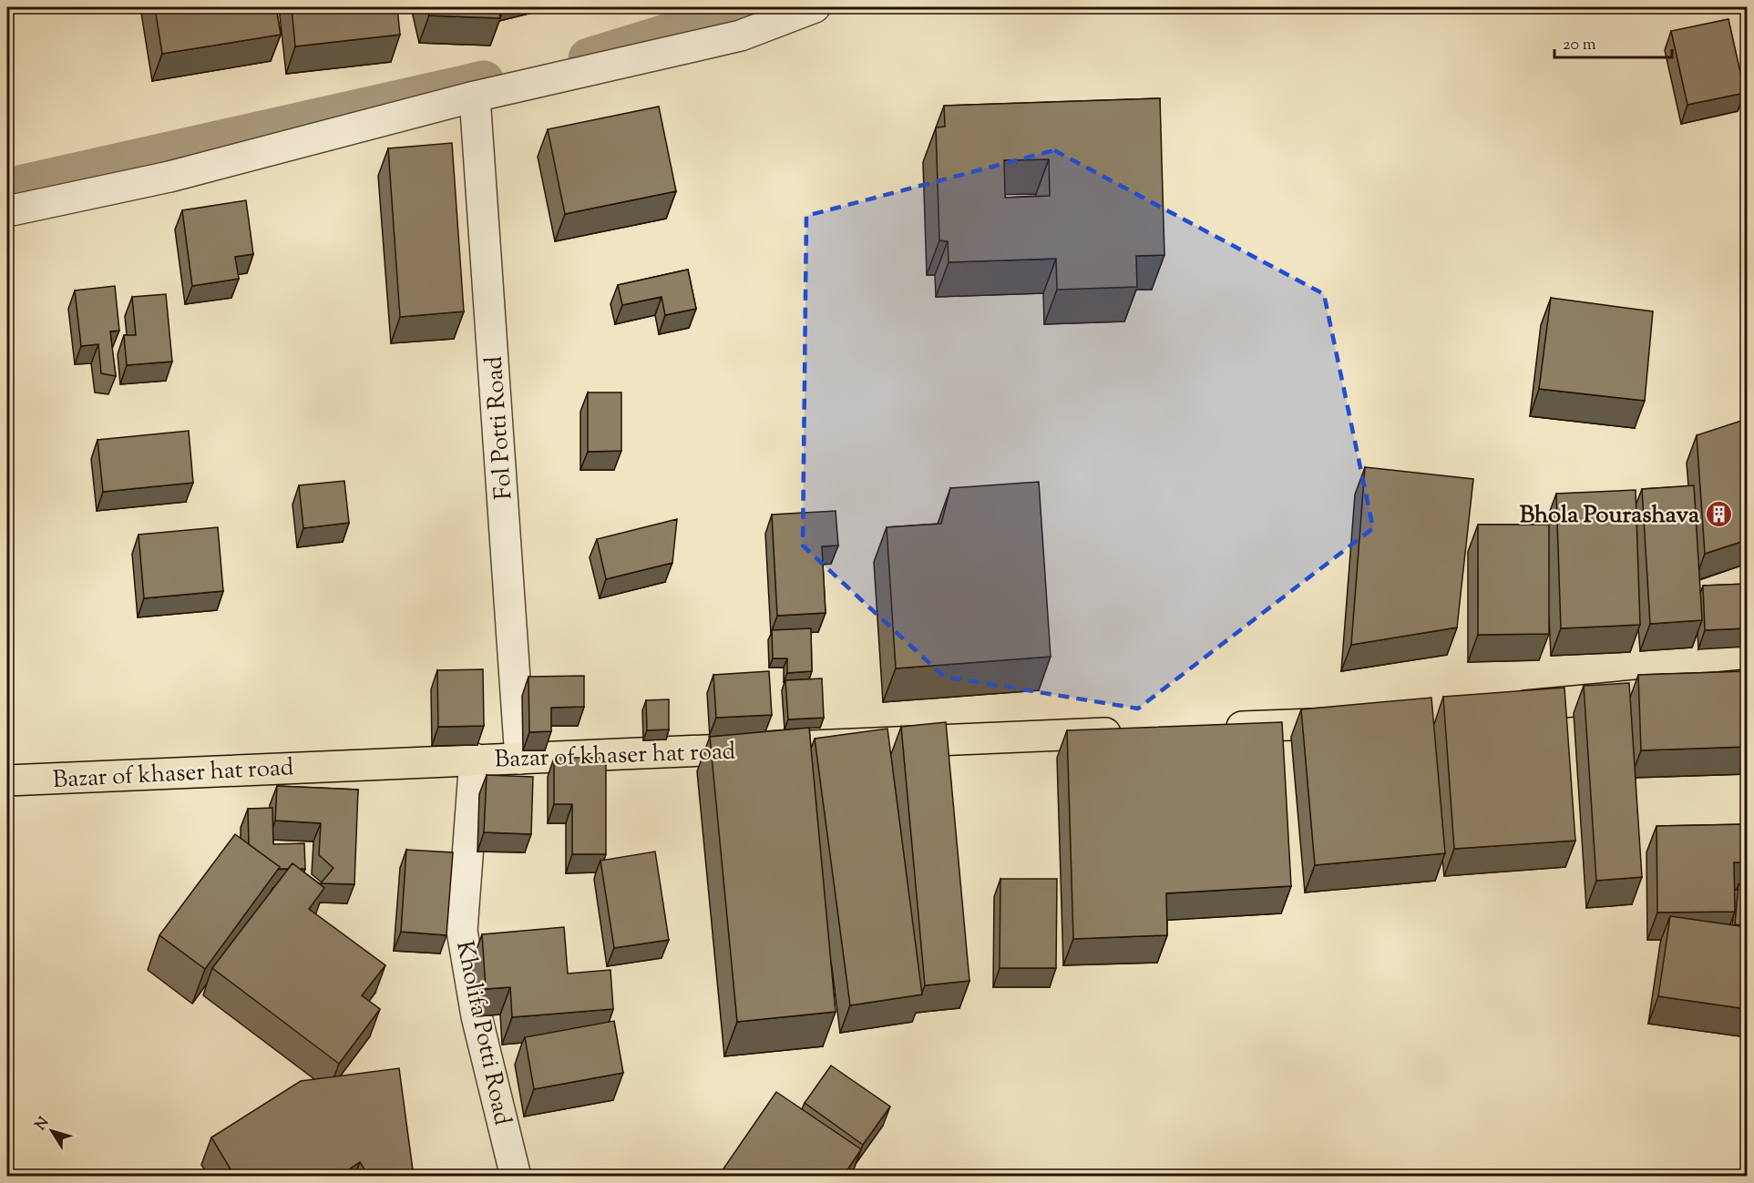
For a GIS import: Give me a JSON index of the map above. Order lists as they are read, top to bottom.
{
  "streets": {
    "main road": ["Bazar of khaser hat road"],
    "street": ["Fol Potti Road", "Kholifa Potti Road"]
  },
  "crossings": [
    ["Fol Potti Road", "Bazar of khaser hat road"],
    ["Bazar of khaser hat road", "Kholifa Potti Road"]
  ],
  "places": {
    "building": ["Bhola Pourashava"]
  },
  "scale_bar": "20 m",
  "north": "top left"
}
